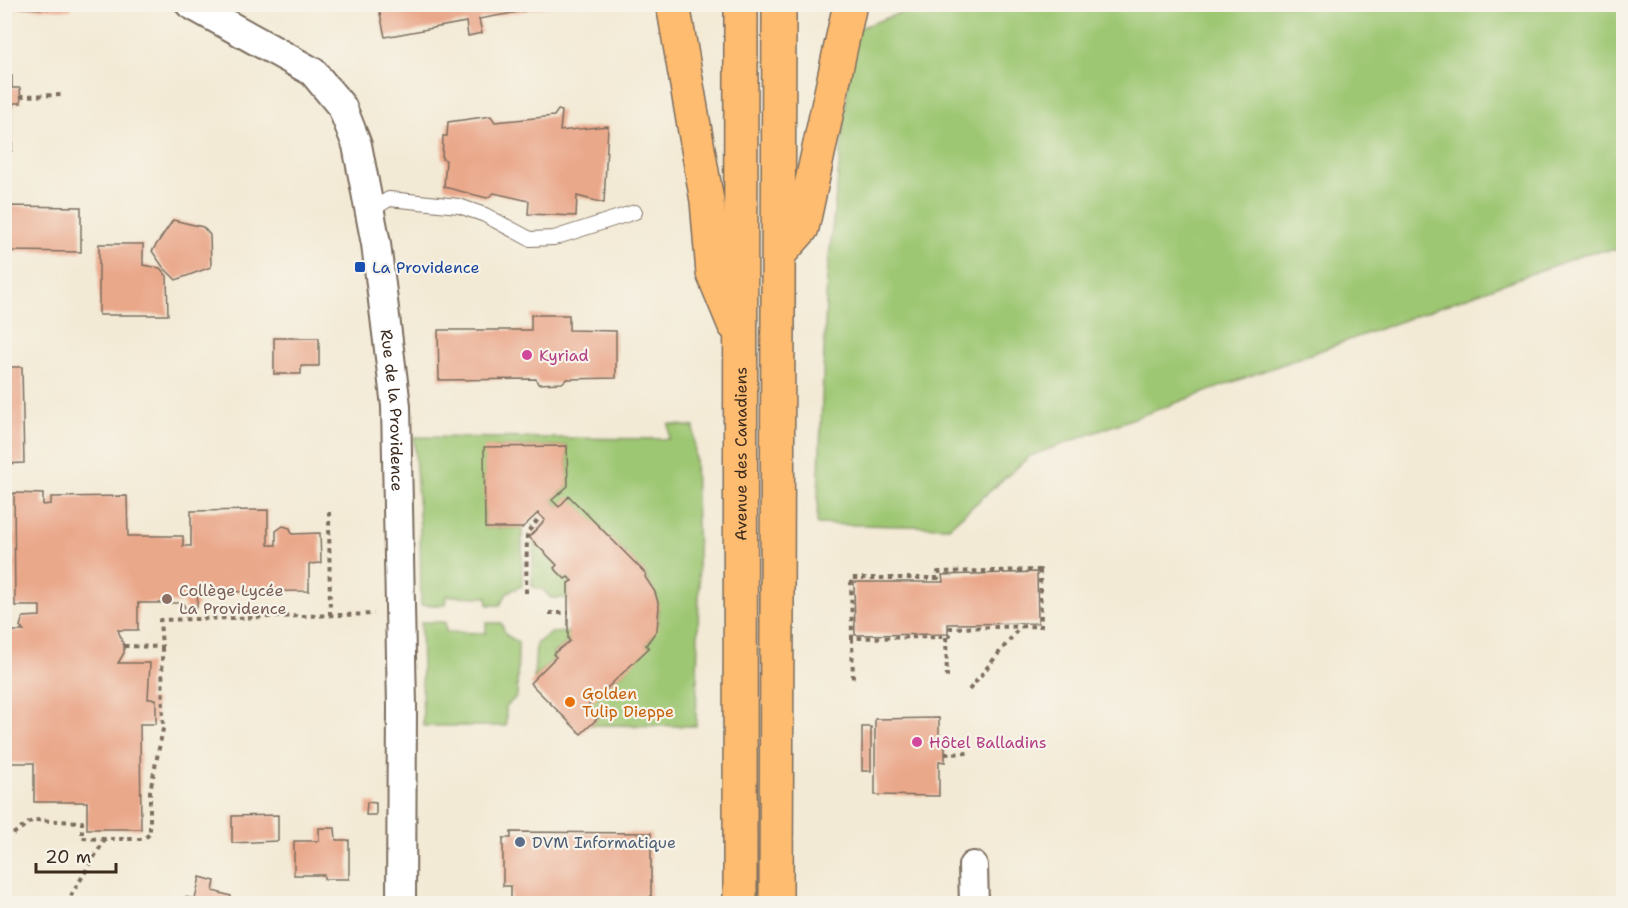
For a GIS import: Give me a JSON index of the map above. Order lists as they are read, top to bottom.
{
  "streets": {
    "main road": ["Avenue des Canadiens"],
    "street": ["Rue de la Providence"]
  },
  "places": {
    "transit": ["La Providence"],
    "other": [
      "Kyriad",
      "Collège Lycée La Providence",
      "Golden Tulip Dieppe",
      "Hôtel Balladins",
      "DVM Informatique"
    ]
  },
  "scale_bar": "20 m"
}
